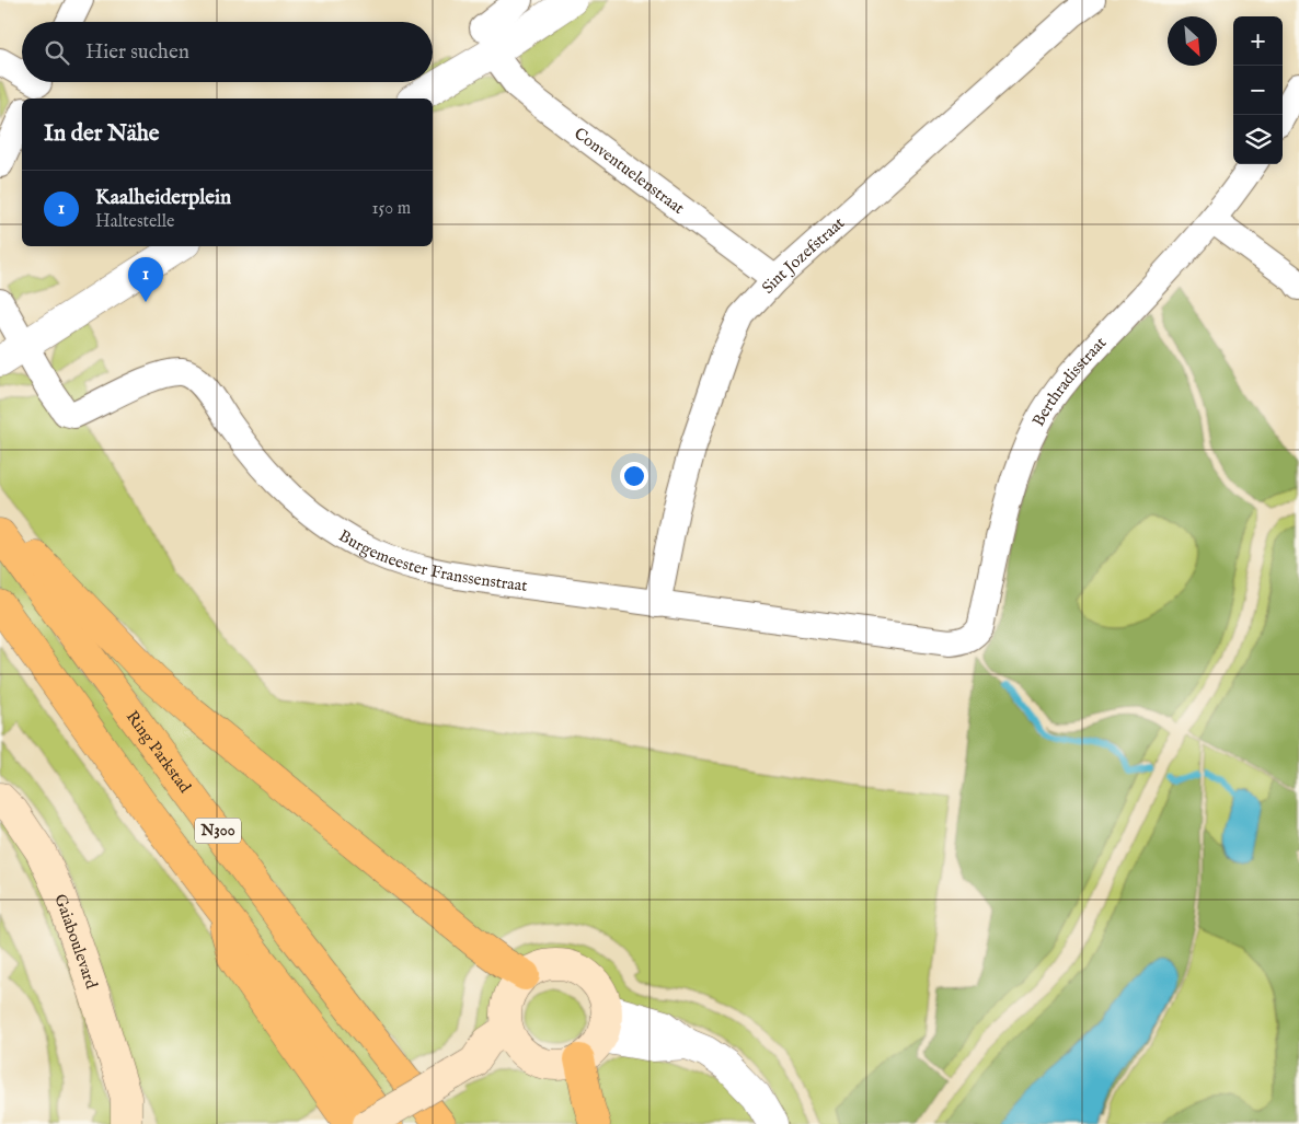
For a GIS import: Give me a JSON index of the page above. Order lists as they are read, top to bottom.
{
  "streets": {
    "highway": ["Ring Parkstad", "N300"],
    "main road": ["Gaiaboulevard"],
    "street": [
      "Conventuelenstraat",
      "Sint Jozefstraat",
      "Berthradisstraat",
      "Burgemeester Franssenstraat"
    ]
  },
  "crossings": [
    ["Conventuelenstraat", "Sint Jozefstraat"],
    ["Sint Jozefstraat", "Burgemeester Franssenstraat"],
    ["Berthradisstraat", "Burgemeester Franssenstraat"]
  ],
  "north": "bottom right",
  "page": {
    "map_buttons": ["+", "−"],
    "search": "Hier suchen",
    "heading": "In der Nähe",
    "list": [
      {
        "mark": "1",
        "name": "Kaalheiderplein",
        "note": "Haltestelle",
        "value": "150 m"
      }
    ],
    "pins": "1"
  }
}
